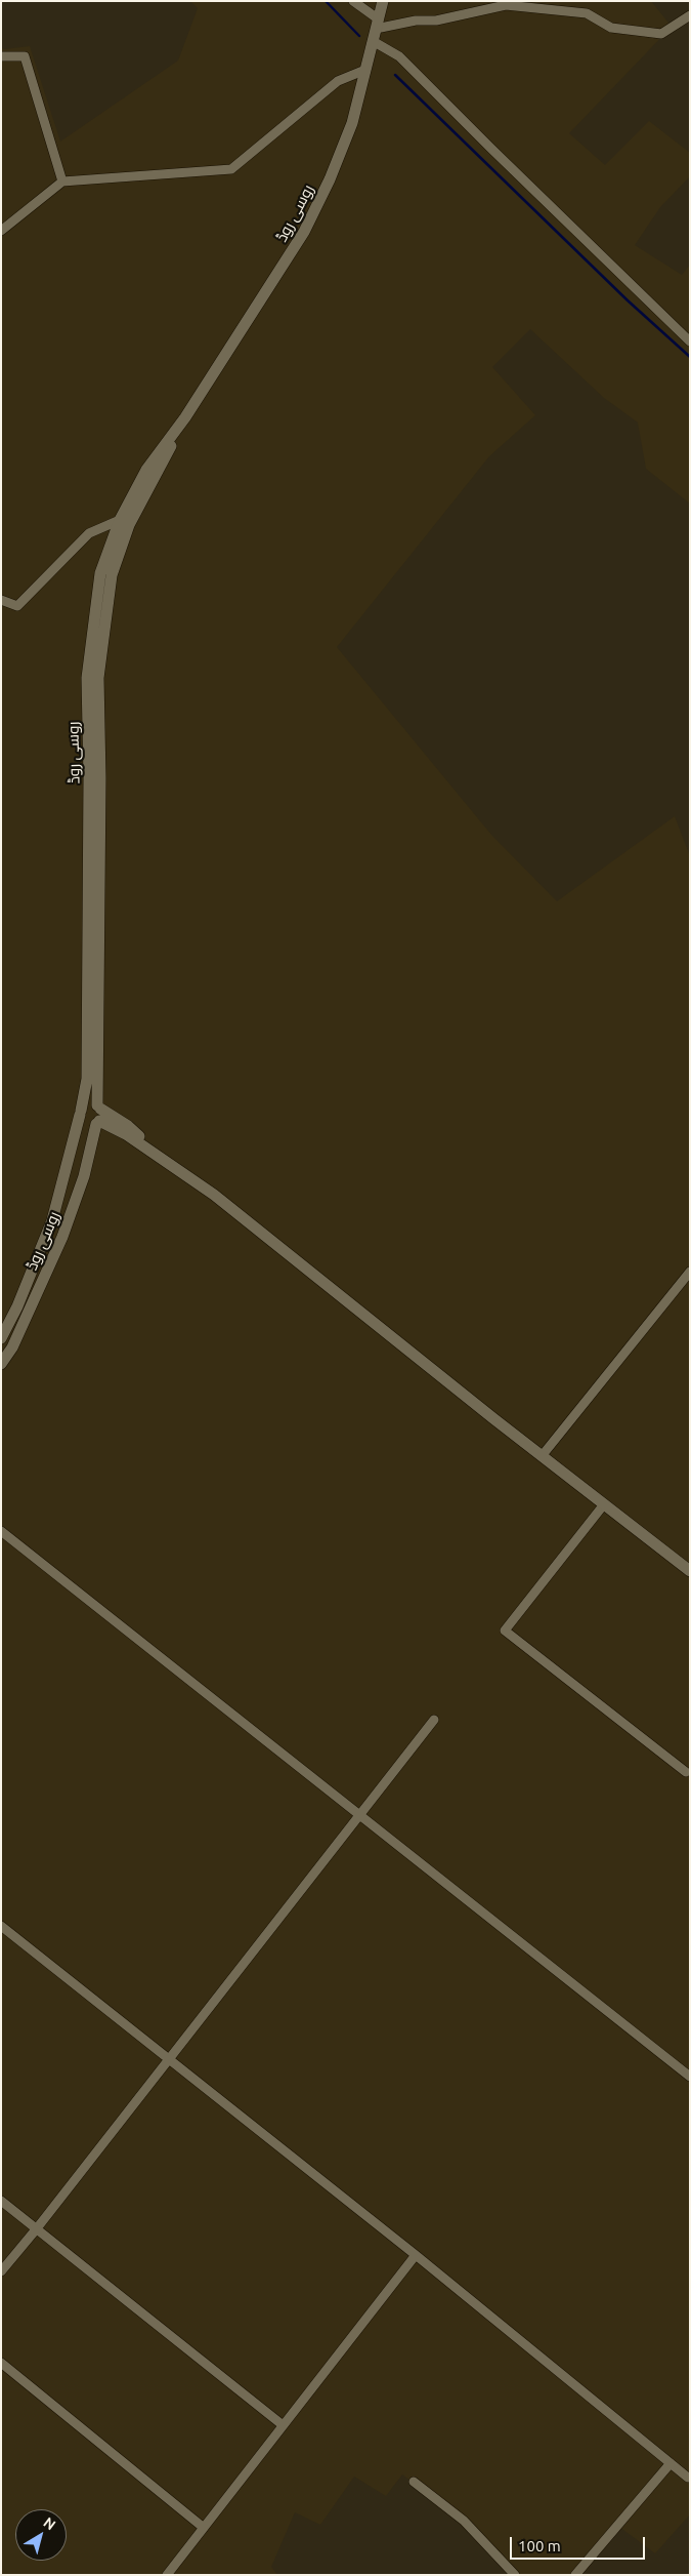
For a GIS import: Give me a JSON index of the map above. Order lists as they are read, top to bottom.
{
  "streets": {
    "main road": ["روسی روڈ"]
  },
  "scale_bar": "100 m",
  "north": "top right"
}
